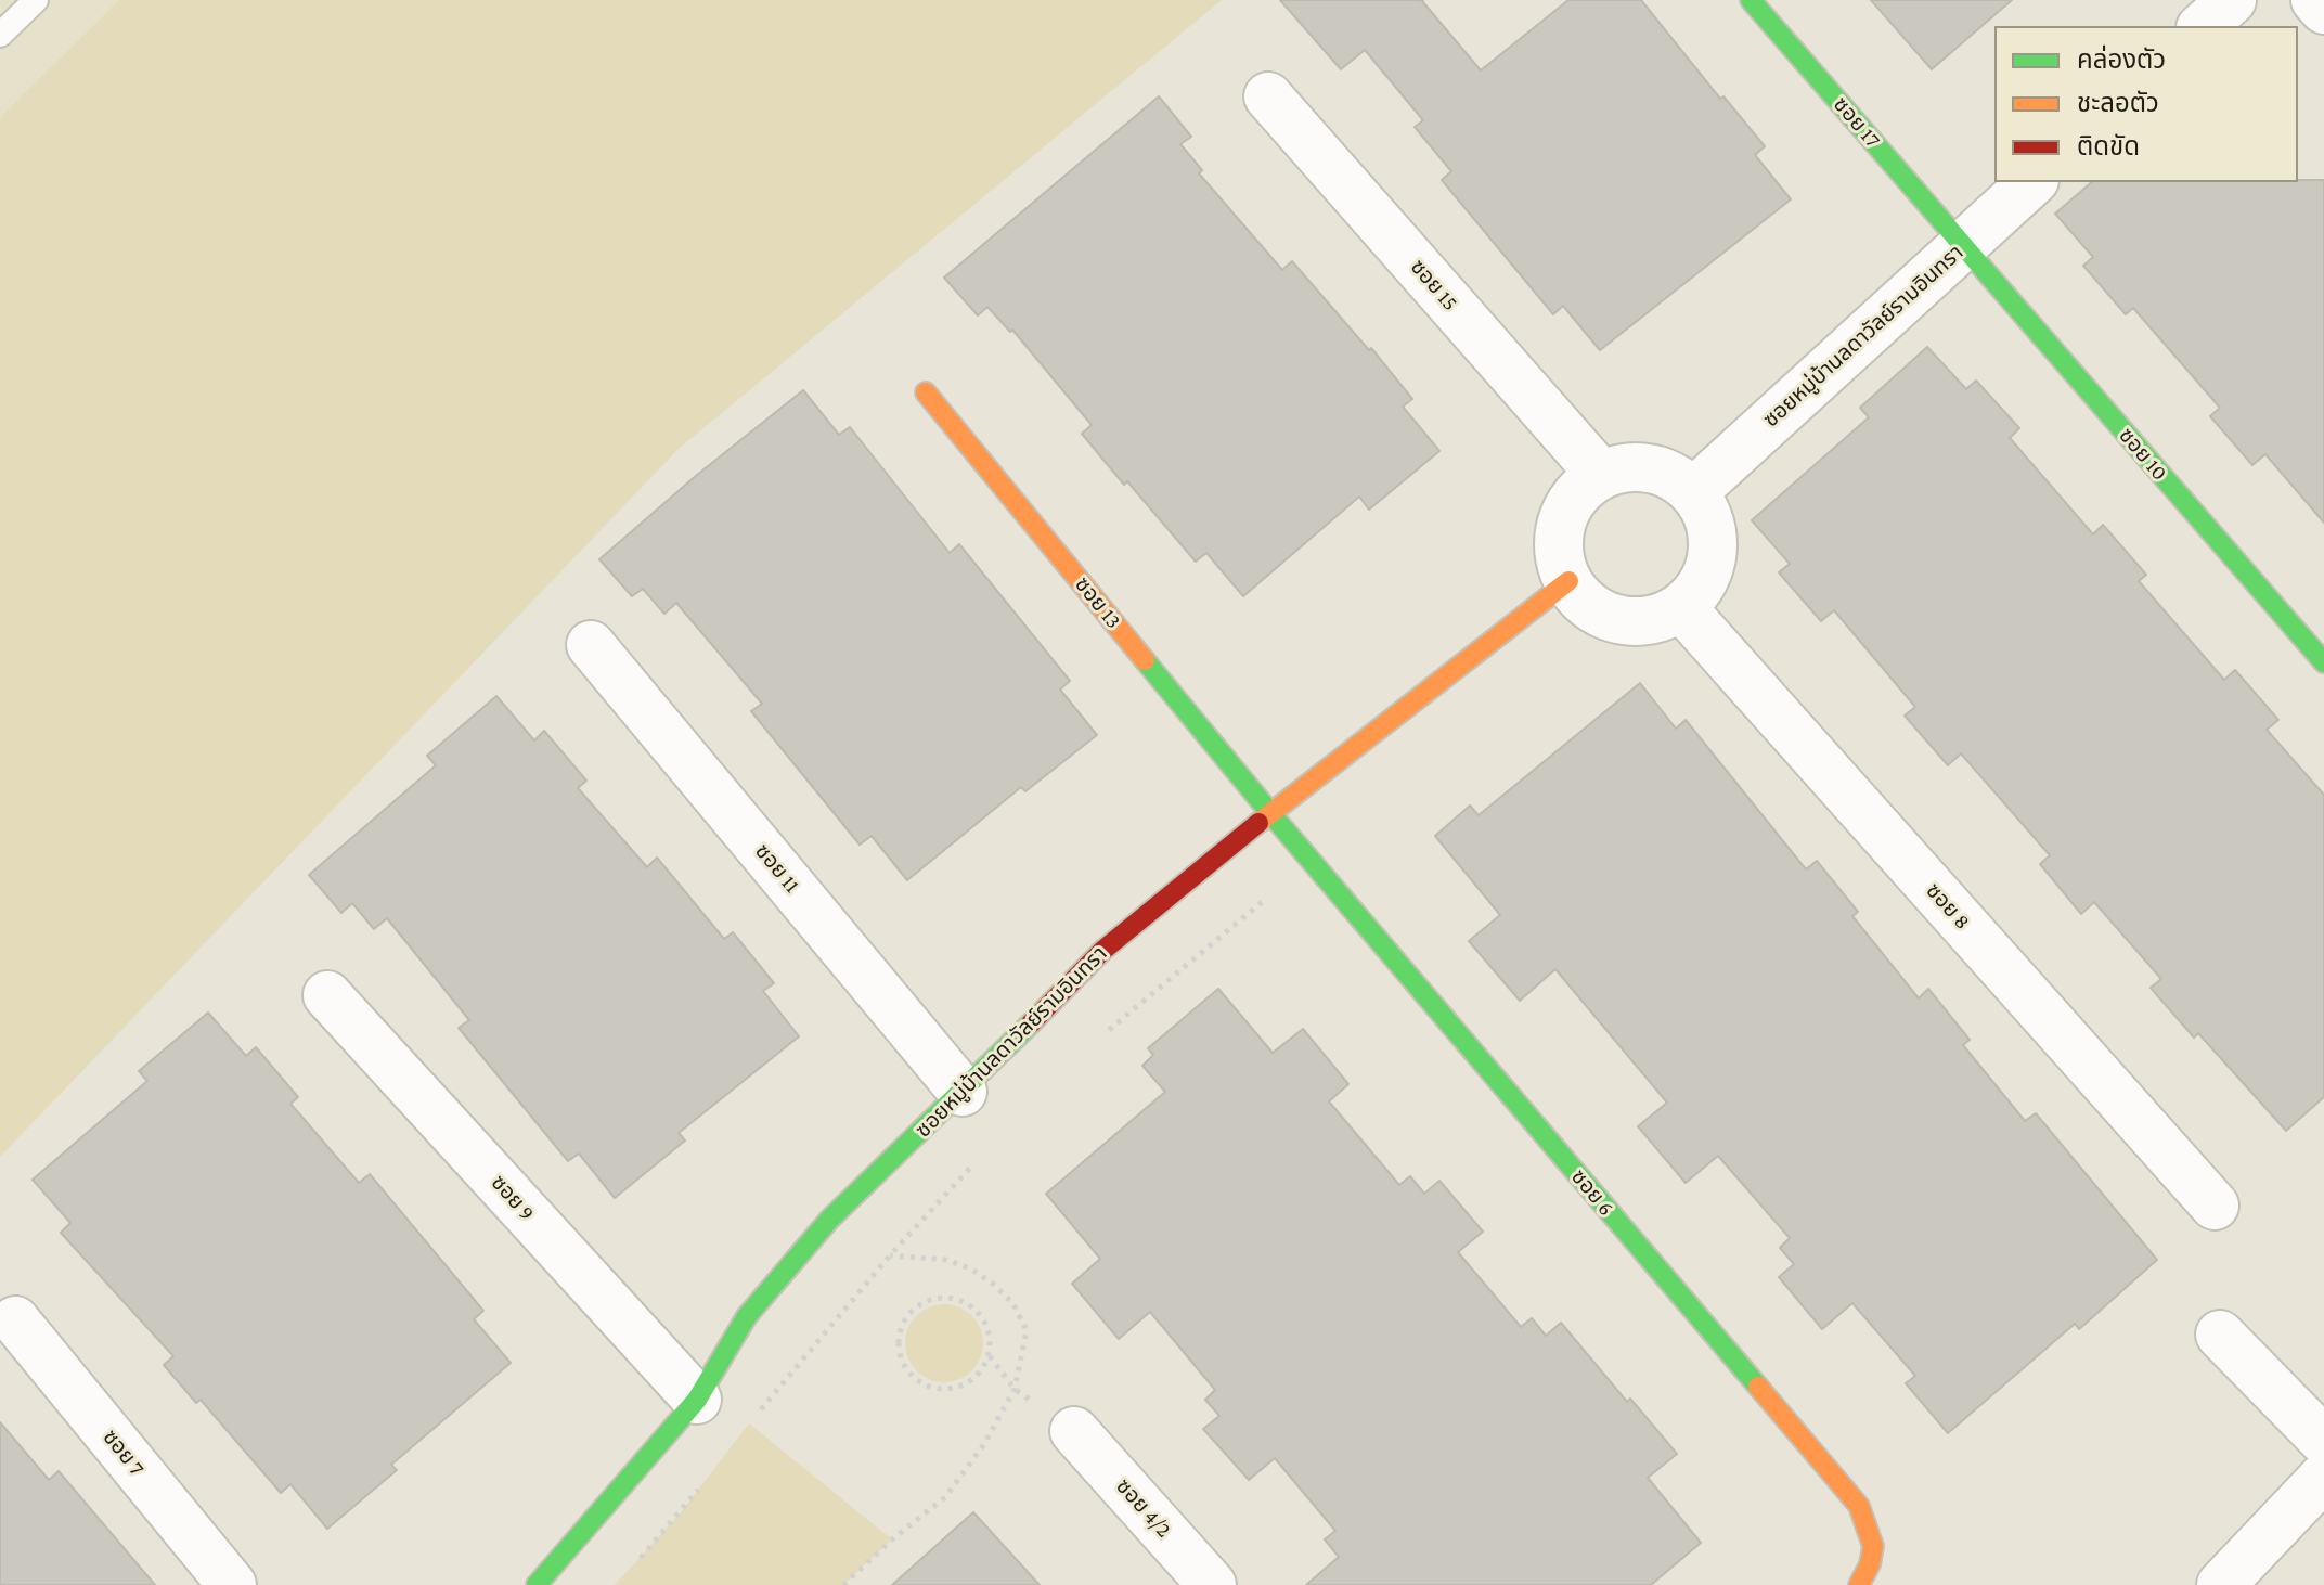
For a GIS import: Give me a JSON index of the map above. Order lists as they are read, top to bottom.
{
  "streets": {
    "street": [
      "ซอย 17",
      "ซอย 15",
      "ซอยหมู่บ้านลดาวัลย์รามอินทรา",
      "ซอย 10",
      "ซอย 13",
      "ซอย 11",
      "ซอย 8",
      "ซอย 6",
      "ซอย 9",
      "ซอย 7",
      "ซอย 4/2"
    ]
  },
  "crossings": [
    ["ซอย 17", "ซอยหมู่บ้านลดาวัลย์รามอินทรา"],
    ["ซอย 17", "ซอย 10"],
    ["ซอย 15", "ซอยหมู่บ้านลดาวัลย์รามอินทรา"],
    ["ซอย 15", "ซอย 8"],
    ["ซอยหมู่บ้านลดาวัลย์รามอินทรา", "ซอย 10"],
    ["ซอยหมู่บ้านลดาวัลย์รามอินทรา", "ซอย 13"],
    ["ซอยหมู่บ้านลดาวัลย์รามอินทรา", "ซอย 11"],
    ["ซอยหมู่บ้านลดาวัลย์รามอินทรา", "ซอย 8"],
    ["ซอยหมู่บ้านลดาวัลย์รามอินทรา", "ซอย 6"],
    ["ซอยหมู่บ้านลดาวัลย์รามอินทรา", "ซอย 9"],
    ["ซอย 13", "ซอย 6"]
  ],
  "legend": ["คล่องตัว", "ชะลอตัว", "ติดขัด"]
}
